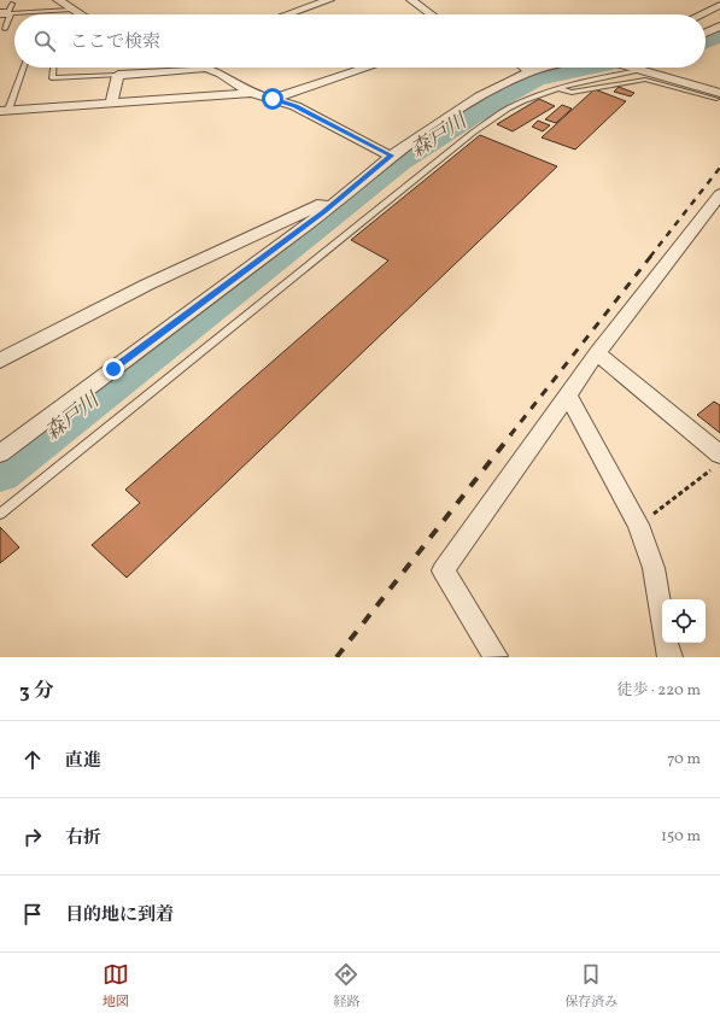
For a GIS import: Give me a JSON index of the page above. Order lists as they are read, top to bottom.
{
  "water": ["森戸川"],
  "page": {
    "search": "ここで検索",
    "heading": ["3 分", "徒歩 · 220 m"],
    "list": [
      ["直進", "70 m"],
      ["右折", "150 m"],
      "目的地に到着"
    ],
    "nav": ["地図", "経路", "保存済み"]
  }
}
